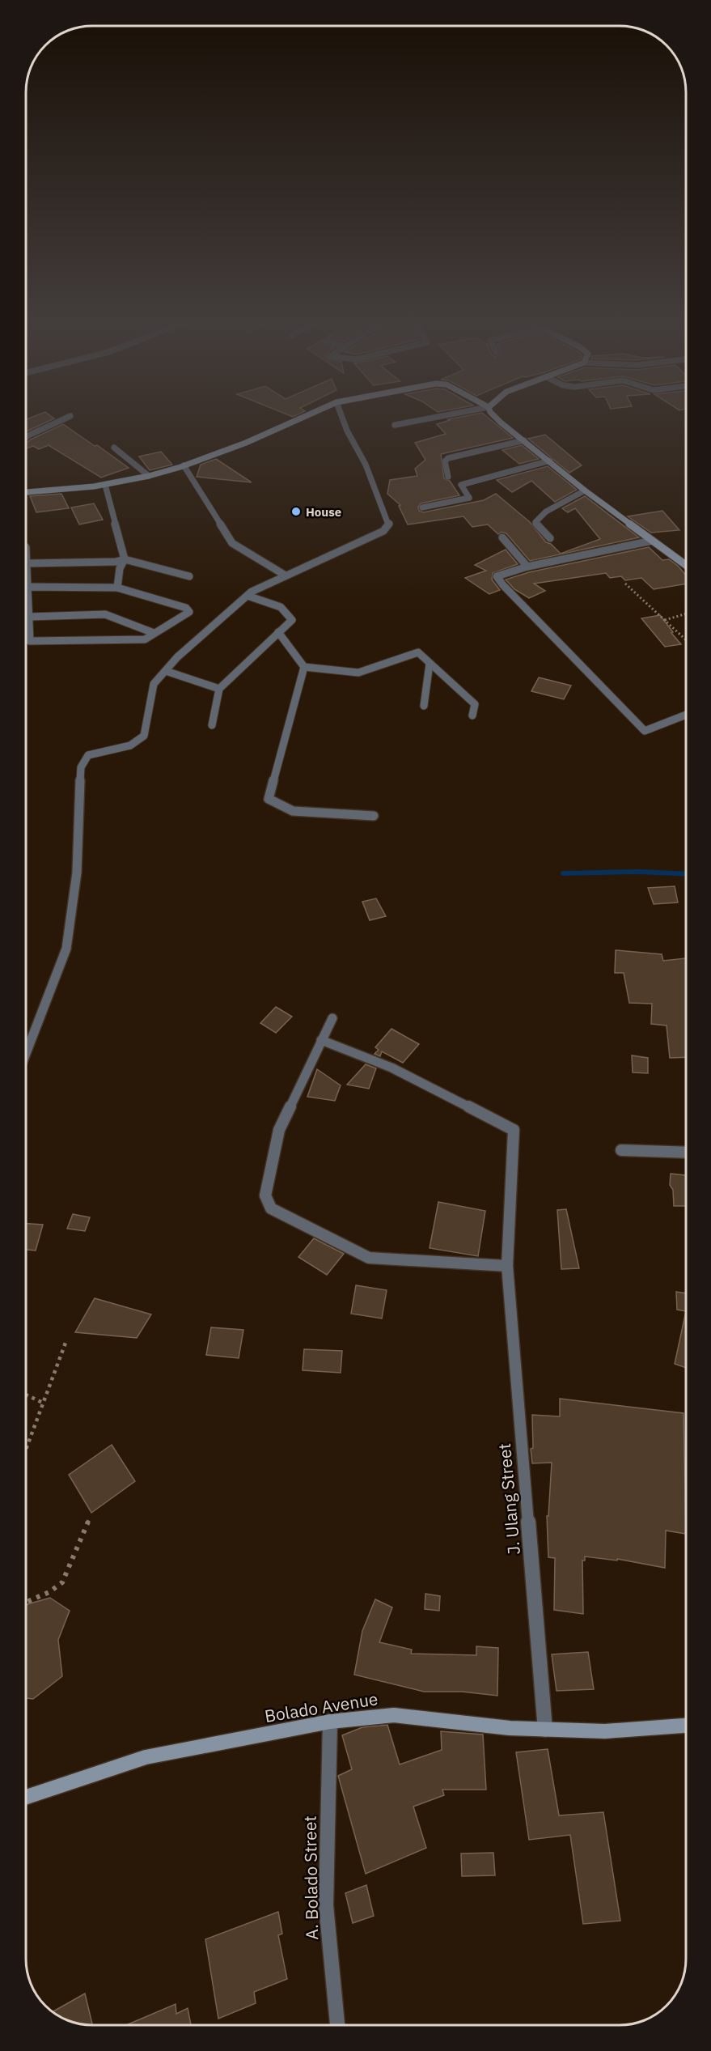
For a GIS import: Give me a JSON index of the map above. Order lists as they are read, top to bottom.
{
  "streets": {
    "street": ["J. Ulang Street", "Bolado Avenue", "A. Bolado Street"]
  },
  "crossings": [
    ["J. Ulang Street", "Bolado Avenue"],
    ["Bolado Avenue", "A. Bolado Street"]
  ],
  "places": ["House"]
}
